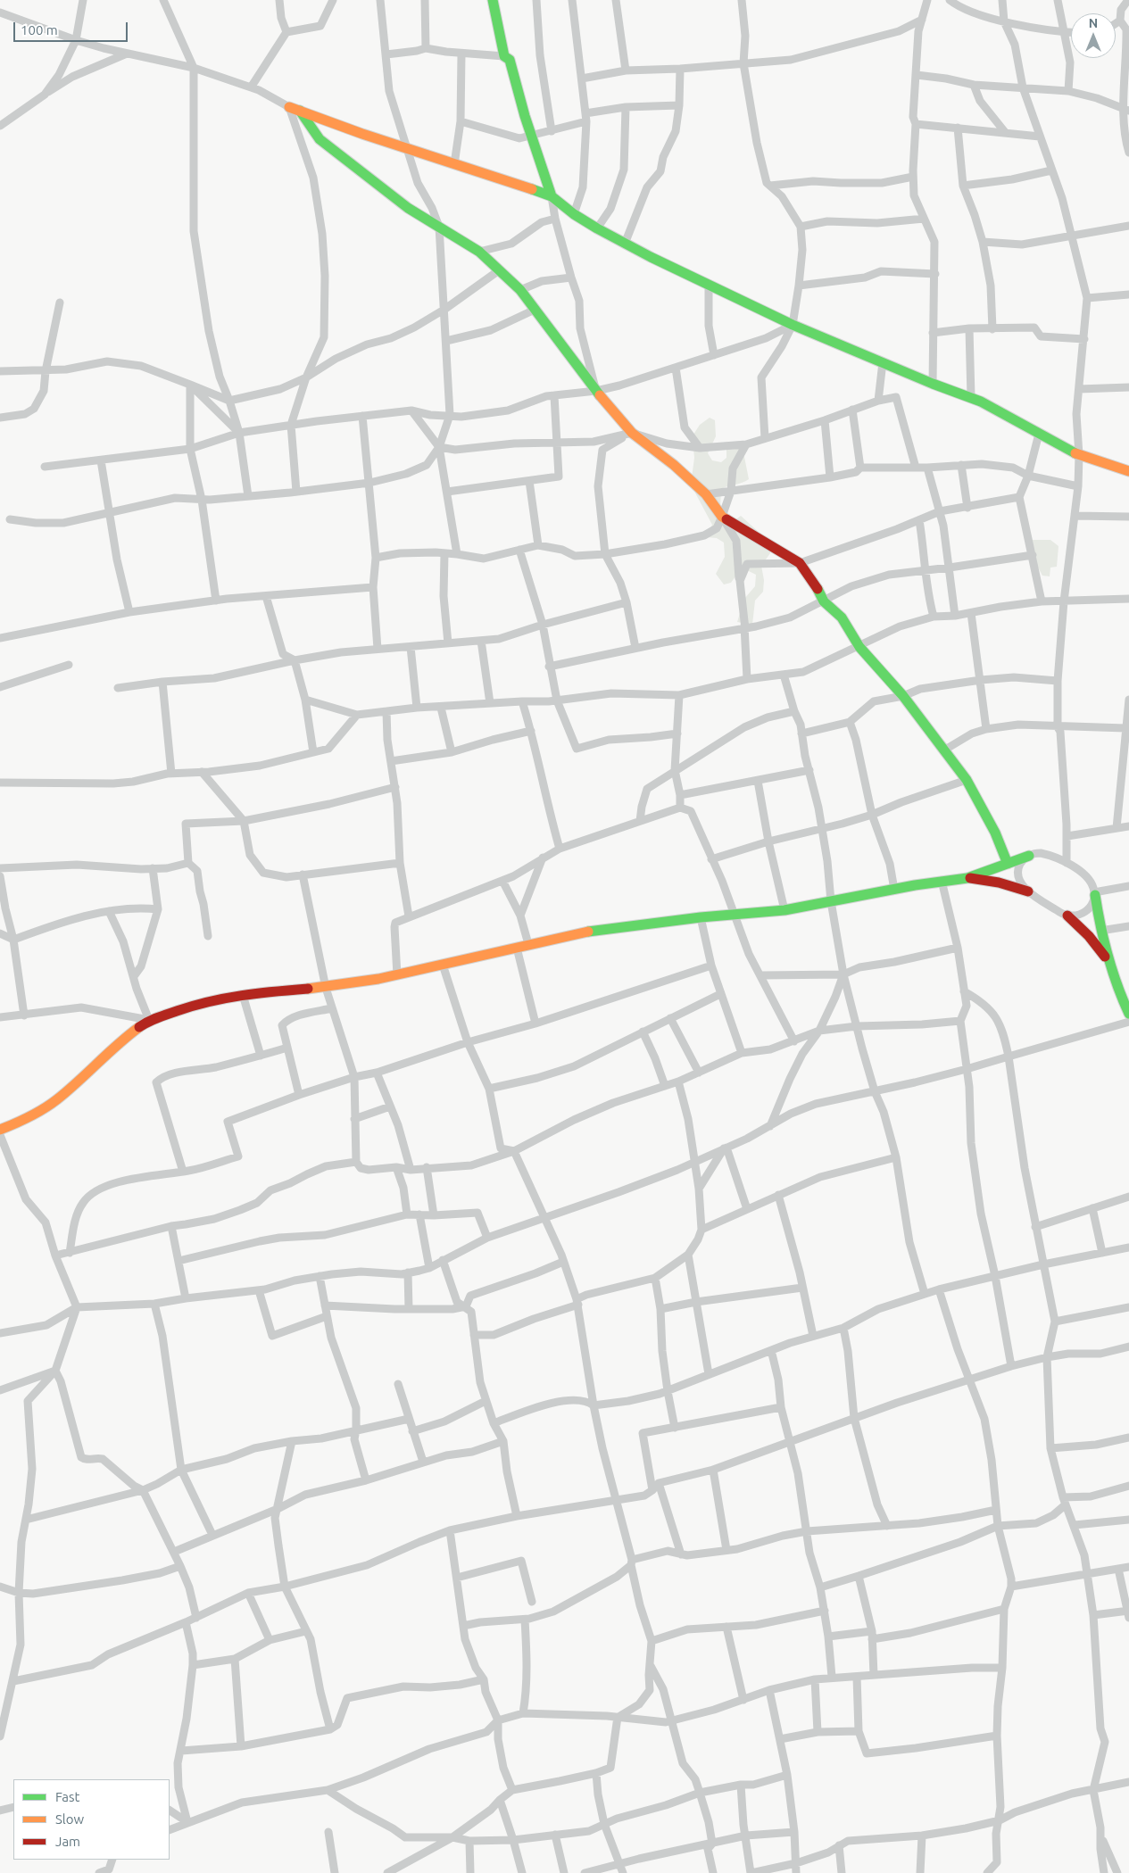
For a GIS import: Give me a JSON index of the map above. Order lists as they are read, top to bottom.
{
  "legend": ["Fast", "Slow", "Jam"],
  "scale_bar": "100 m",
  "north": "top"
}
